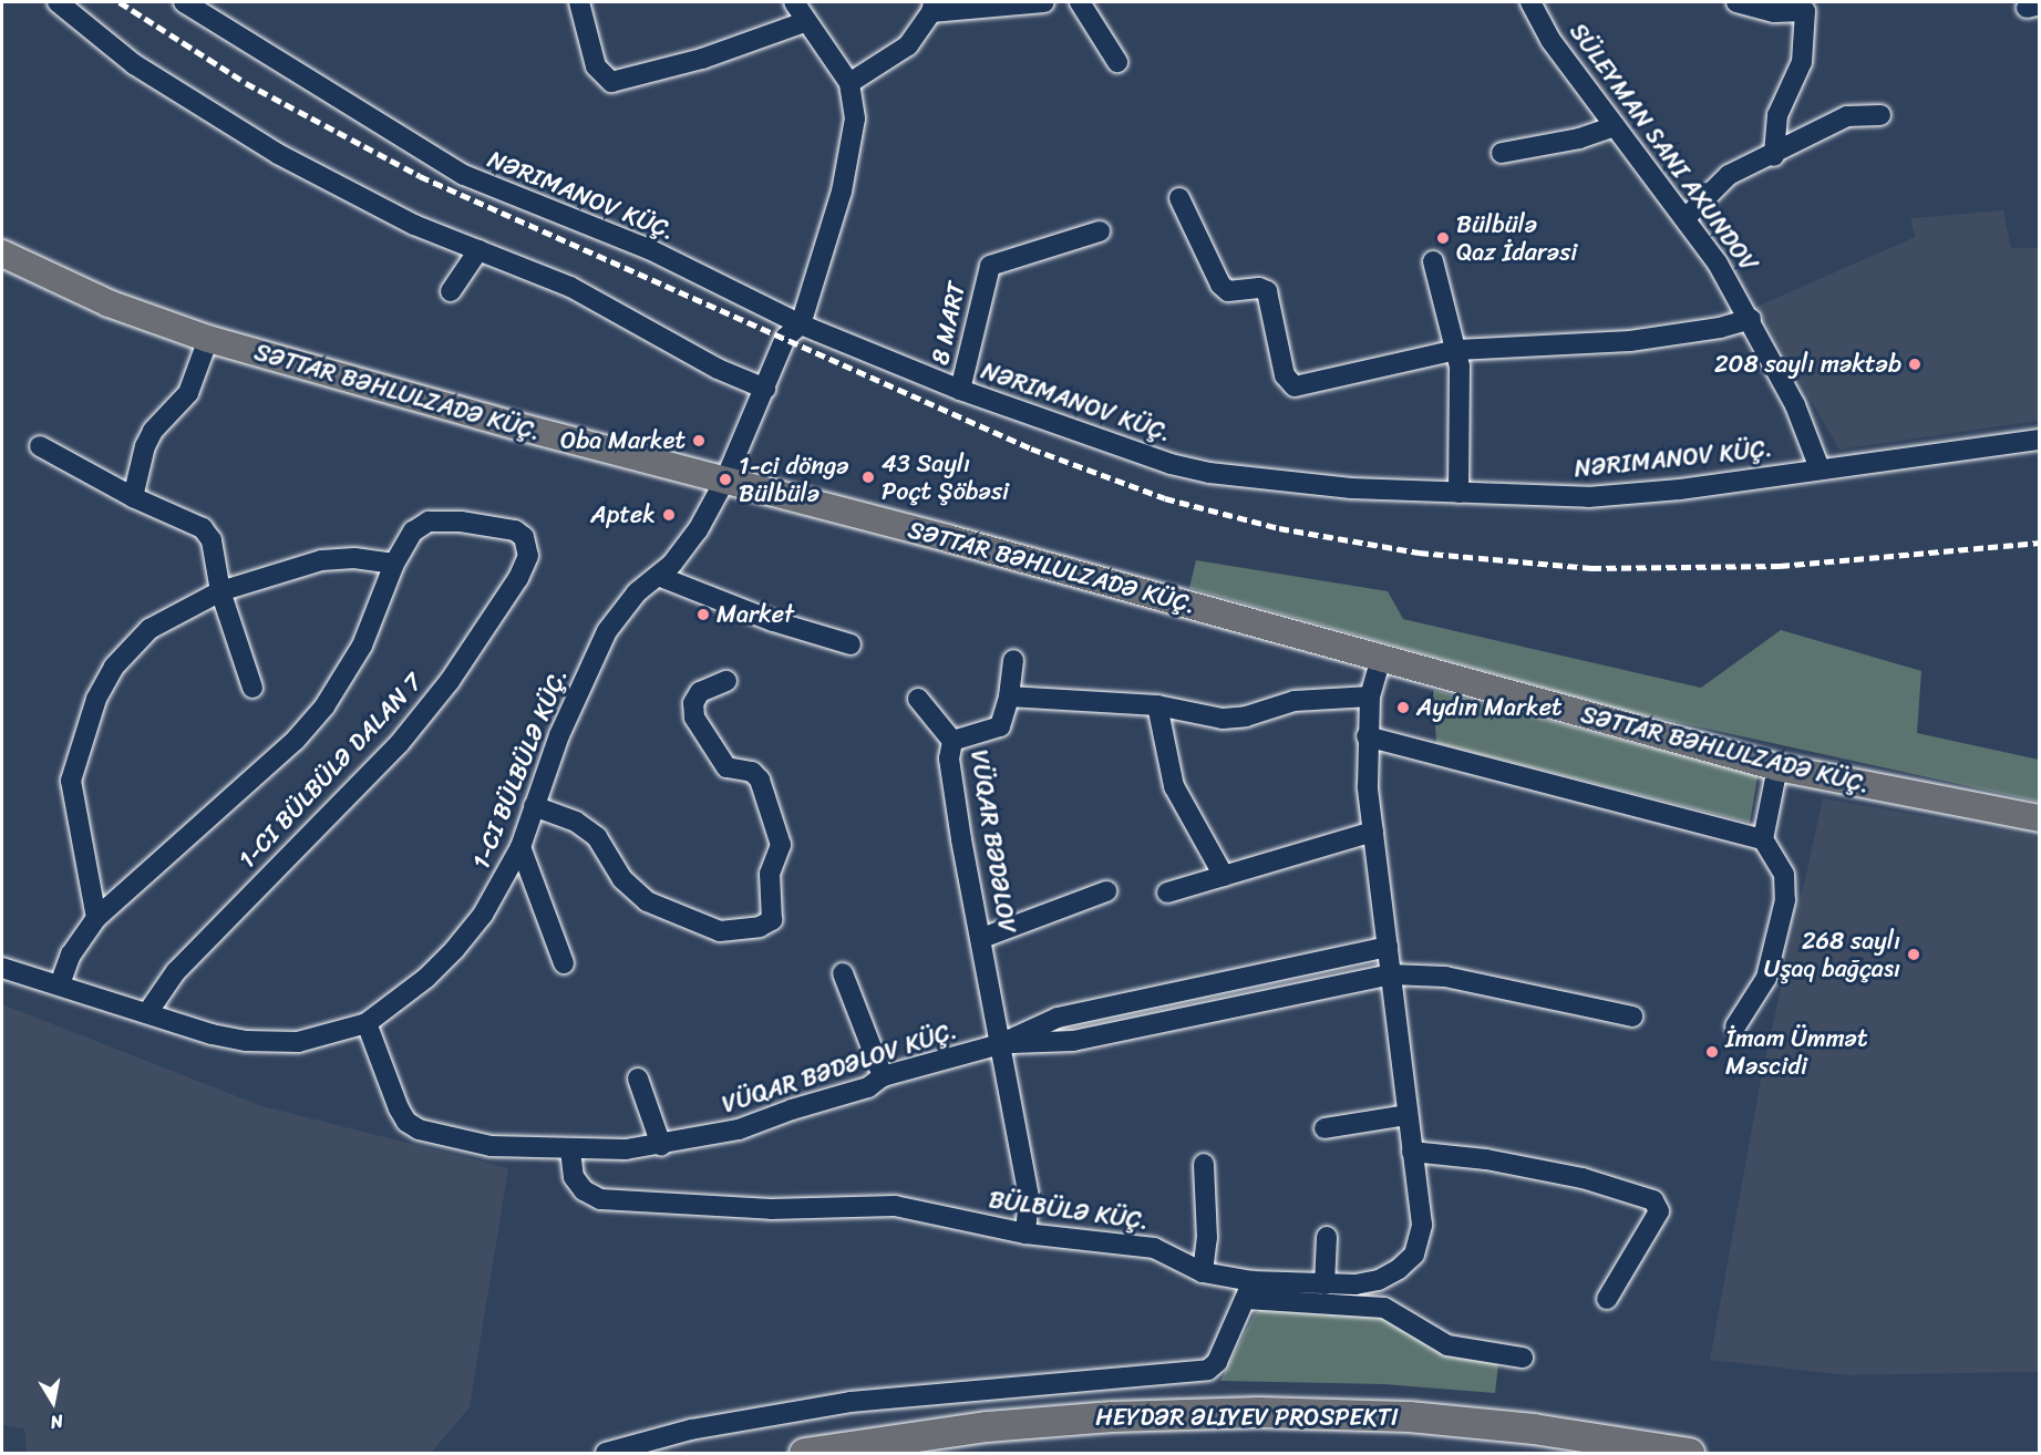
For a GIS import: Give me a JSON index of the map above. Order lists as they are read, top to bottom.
{
  "streets": {
    "highway": ["HEYDƏR ƏLIYEV PROSPEKTI"],
    "main road": ["SƏTTAR BƏHLULZADƏ KÜÇ."],
    "street": [
      "SÜLEYMAN SANI AXUNDOV",
      "NƏRIMANOV KÜÇ.",
      "8 MART",
      "1-CI BÜLBÜLƏ KÜÇ.",
      "1-CI BÜLBÜLƏ DALAN 7",
      "VÜQAR BƏDƏLOV",
      "VÜQAR BƏDƏLOV KÜÇ.",
      "BÜLBÜLƏ KÜÇ."
    ]
  },
  "crossings": [
    ["SÜLEYMAN SANI AXUNDOV", "NƏRIMANOV KÜÇ."],
    ["NƏRIMANOV KÜÇ.", "8 MART"],
    ["NƏRIMANOV KÜÇ.", "1-CI BÜLBÜLƏ KÜÇ."],
    ["SƏTTAR BƏHLULZADƏ KÜÇ.", "1-CI BÜLBÜLƏ KÜÇ."],
    ["SƏTTAR BƏHLULZADƏ KÜÇ.", "BÜLBÜLƏ KÜÇ."],
    ["1-CI BÜLBÜLƏ KÜÇ.", "1-CI BÜLBÜLƏ DALAN 7"],
    ["1-CI BÜLBÜLƏ KÜÇ.", "VÜQAR BƏDƏLOV KÜÇ."],
    ["VÜQAR BƏDƏLOV", "VÜQAR BƏDƏLOV KÜÇ."],
    ["VÜQAR BƏDƏLOV", "BÜLBÜLƏ KÜÇ."],
    ["VÜQAR BƏDƏLOV KÜÇ.", "BÜLBÜLƏ KÜÇ."]
  ],
  "places": [
    "Bülbülə Qaz İdarəsi",
    "208 saylı məktəb",
    "Oba Market",
    "43 Saylı Poçt Şöbəsi",
    "1-ci döngə Bülbülə",
    "Aptek",
    "Market",
    "Aydın Market",
    "268 saylı Uşaq bağçası",
    "İmam Ümmət Məscidi"
  ],
  "north": "bottom"
}
